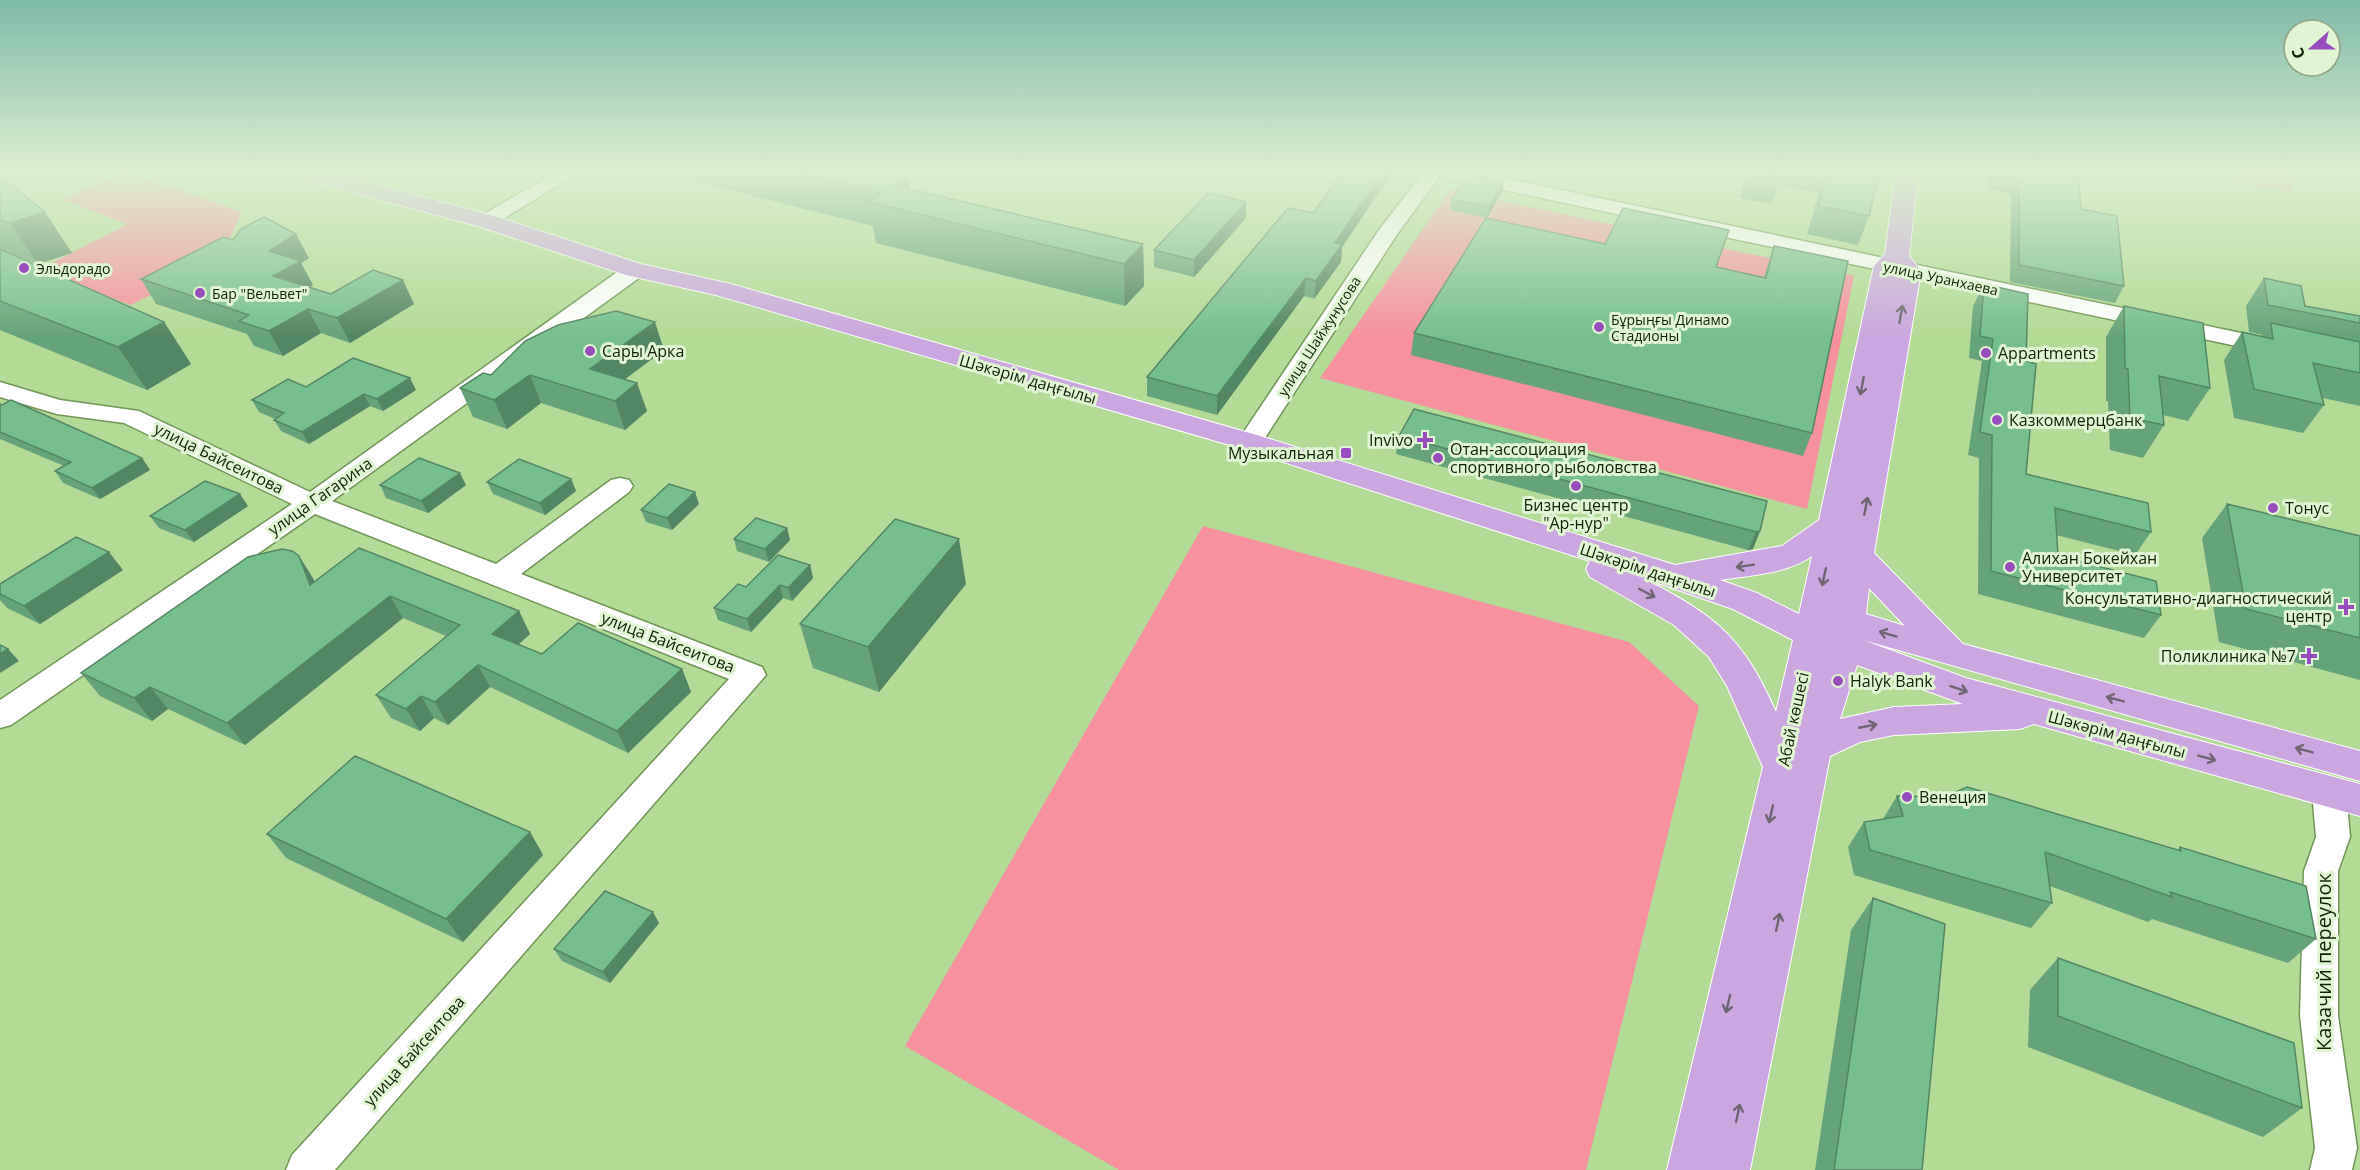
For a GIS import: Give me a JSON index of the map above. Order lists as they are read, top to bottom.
{
  "streets": {
    "main road": ["Шәкәрім даңғылы", "Абай көшесі"],
    "street": [
      "улица Уранхаева",
      "улица Шайжунусова",
      "улица Байсеитова",
      "улица Гагарина",
      "Казачий переулок"
    ]
  },
  "crossings": [
    ["улица Уранхаева", "Абай көшесі"],
    ["улица Шайжунусова", "Шәкәрім даңғылы"],
    ["Шәкәрім даңғылы", "улица Гагарина"],
    ["Шәкәрім даңғылы", "Абай көшесі"],
    ["Шәкәрім даңғылы", "Казачий переулок"],
    ["улица Байсеитова", "улица Гагарина"]
  ],
  "places": {
    "other": [
      "Эльдорадо",
      "Бар \"Вельвет\"",
      "Бұрыңғы Динамо Стадионы",
      "Сары Арка",
      "Appartments",
      "Казкоммерцбанк",
      "Отан-ассоциация спортивного рыболовства",
      "Бизнес центр \"Ар-нур\"",
      "Тонус",
      "Алихан Бокейхан Университет",
      "Halyk Bank",
      "Венеция"
    ],
    "health": ["Invivo", "Консультативно-диагностический центр", "Поликлиника №7"],
    "transit": ["Музыкальная"]
  },
  "north": "left"
}
